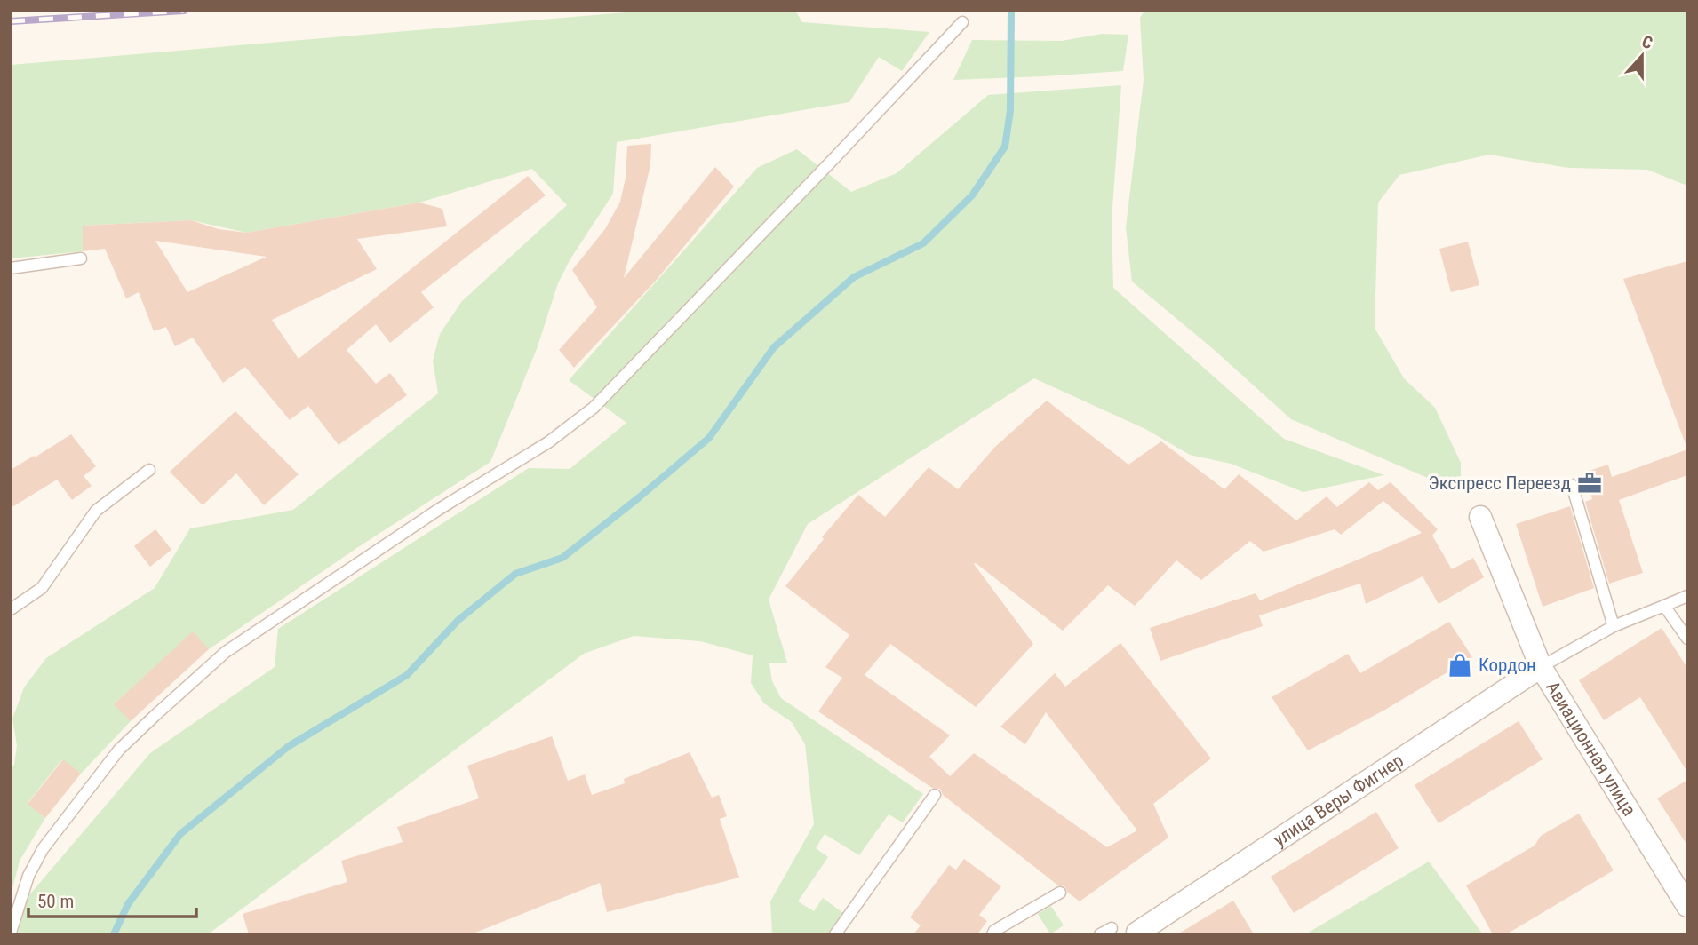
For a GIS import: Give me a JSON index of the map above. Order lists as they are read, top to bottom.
{
  "streets": {
    "street": ["Авиационная улица", "улица Веры Фигнер"]
  },
  "crossings": [
    ["Авиационная улица", "улица Веры Фигнер"]
  ],
  "places": {
    "office": ["Экспресс Переезд"],
    "shop": ["Кордон"]
  },
  "scale_bar": "50 m",
  "north": "top"
}
